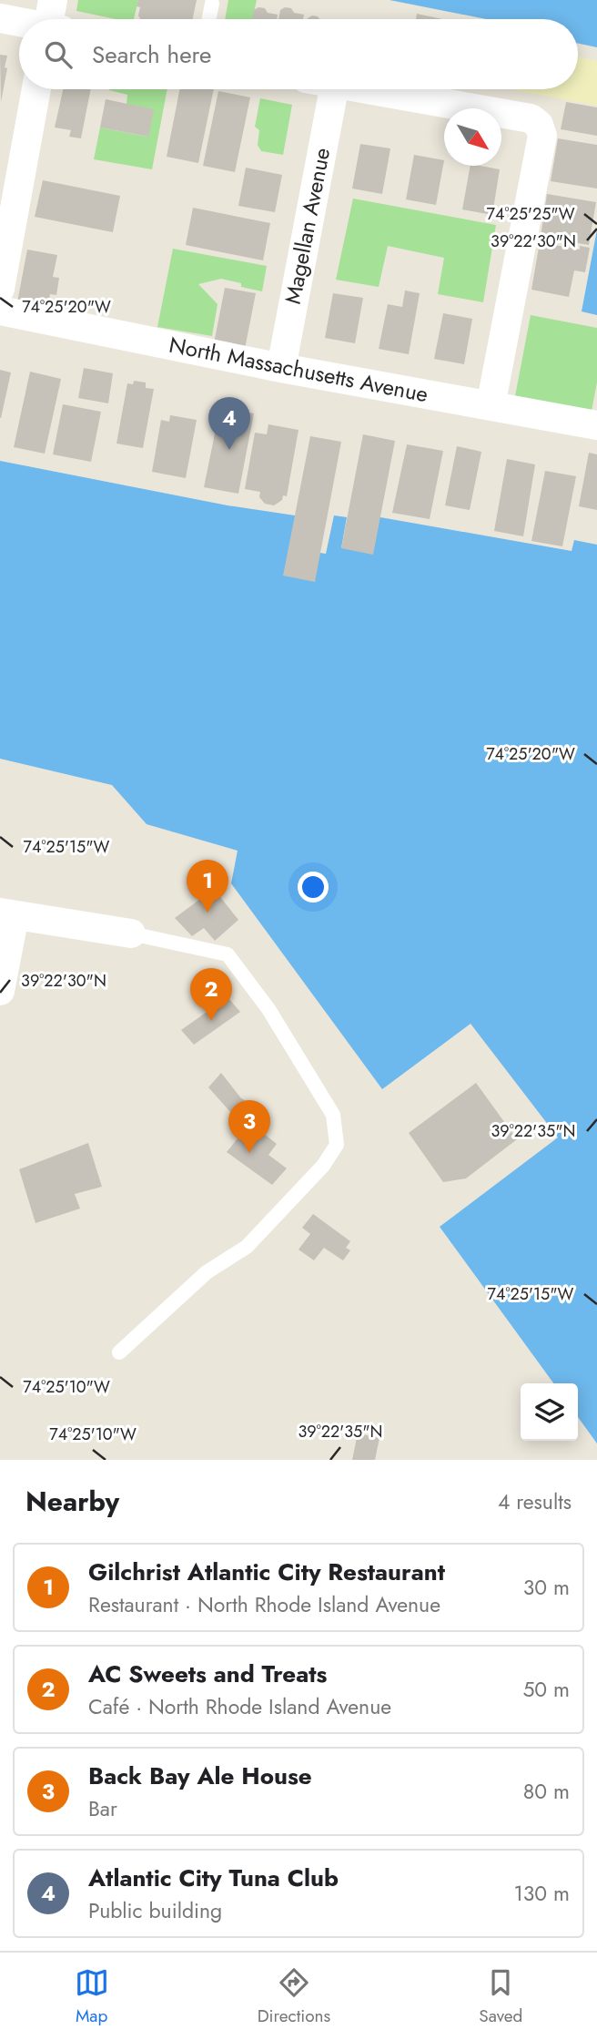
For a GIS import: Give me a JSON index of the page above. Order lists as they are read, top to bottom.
{
  "streets": {
    "street": ["Magellan Avenue", "North Massachusetts Avenue"]
  },
  "crossings": [
    ["Magellan Avenue", "North Massachusetts Avenue"]
  ],
  "north": "bottom right",
  "page": {
    "search": "Search here",
    "pins": [
      "4",
      "1",
      "2",
      "3"
    ],
    "heading": ["Nearby", "4 results"],
    "list": [
      {
        "mark": "1",
        "name": "Gilchrist Atlantic City Restaurant",
        "note": "Restaurant · North Rhode Island Avenue",
        "value": "30 m"
      },
      {
        "mark": "2",
        "name": "AC Sweets and Treats",
        "note": "Café · North Rhode Island Avenue",
        "value": "50 m"
      },
      {
        "mark": "3",
        "name": "Back Bay Ale House",
        "note": "Bar",
        "value": "80 m"
      },
      {
        "mark": "4",
        "name": "Atlantic City Tuna Club",
        "note": "Public building",
        "value": "130 m"
      }
    ],
    "nav": ["Map", "Directions", "Saved"]
  },
  "coordinates": [
    "74°25'25\"W",
    "39°22'30\"N",
    "74°25'20\"W",
    "74°25'15\"W",
    "39°22'35\"N",
    "74°25'10\"W"
  ]
}
